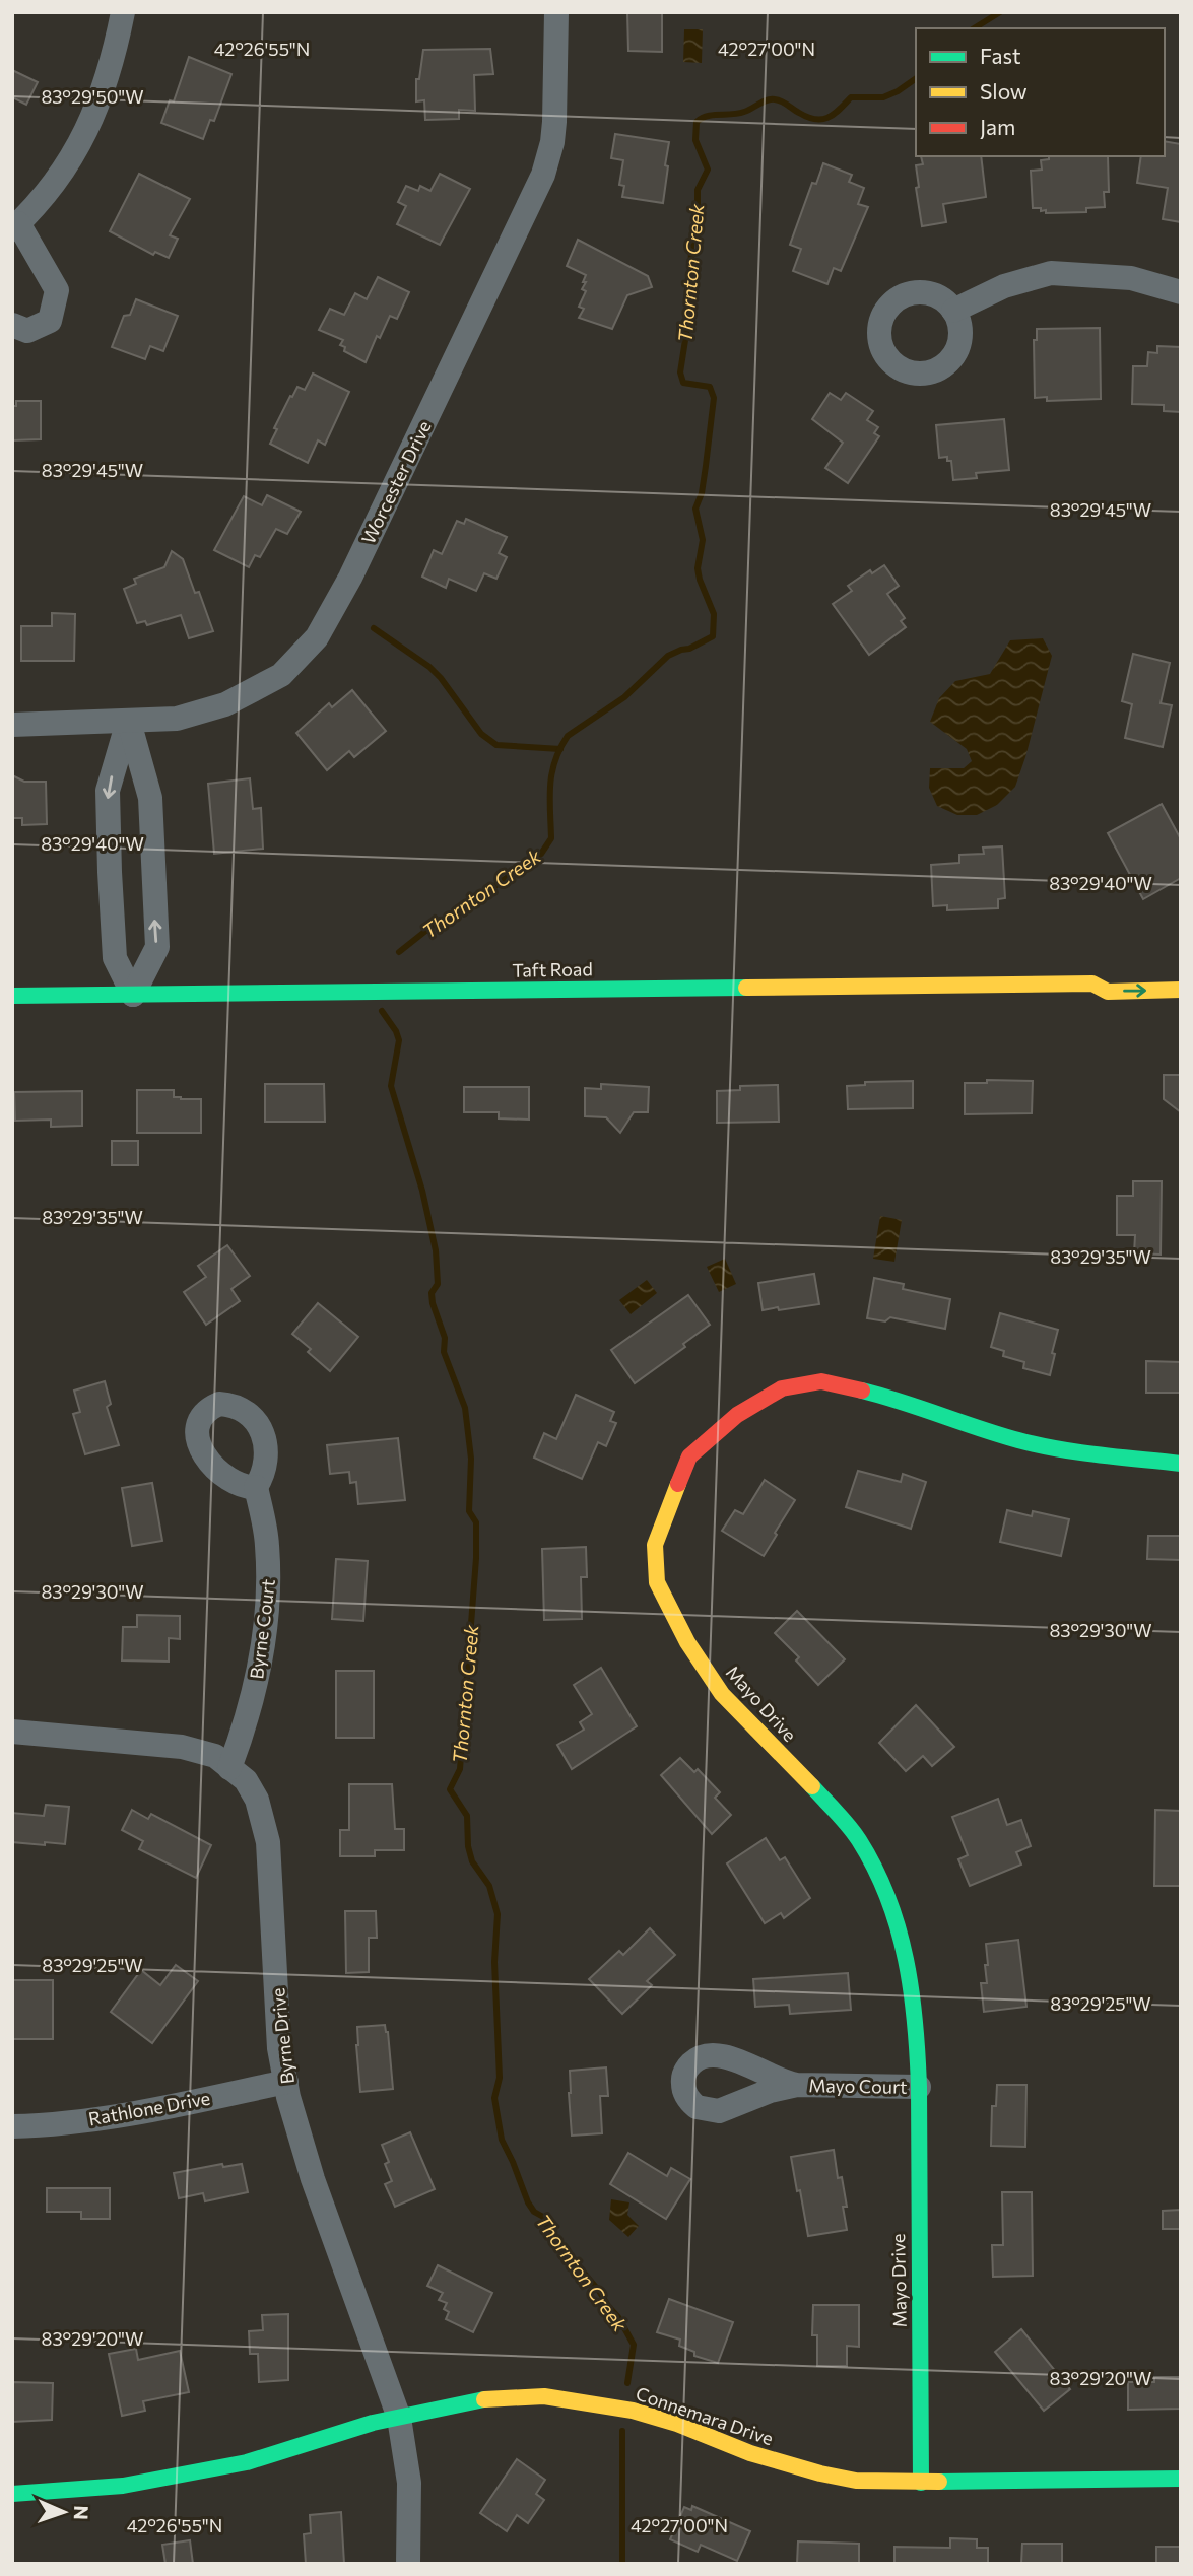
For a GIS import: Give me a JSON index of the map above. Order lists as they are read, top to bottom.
{
  "streets": {
    "street": [
      "Worcester Drive",
      "Taft Road",
      "Byrne Court",
      "Mayo Drive",
      "Byrne Drive",
      "Mayo Court",
      "Rathlone Drive",
      "Connemara Drive"
    ]
  },
  "crossings": [
    ["Byrne Court", "Byrne Drive"],
    ["Mayo Drive", "Mayo Court"],
    ["Mayo Drive", "Connemara Drive"],
    ["Byrne Drive", "Rathlone Drive"],
    ["Byrne Drive", "Connemara Drive"]
  ],
  "one_way": ["Taft Road"],
  "water": ["Thornton Creek"],
  "legend": ["Fast", "Slow", "Jam"],
  "north": "right",
  "coordinates": [
    "42°26'55\"N",
    "42°27'00\"N",
    "83°29'50\"W",
    "83°29'45\"W",
    "83°29'40\"W",
    "83°29'35\"W",
    "83°29'30\"W",
    "83°29'25\"W",
    "83°29'20\"W"
  ]
}
